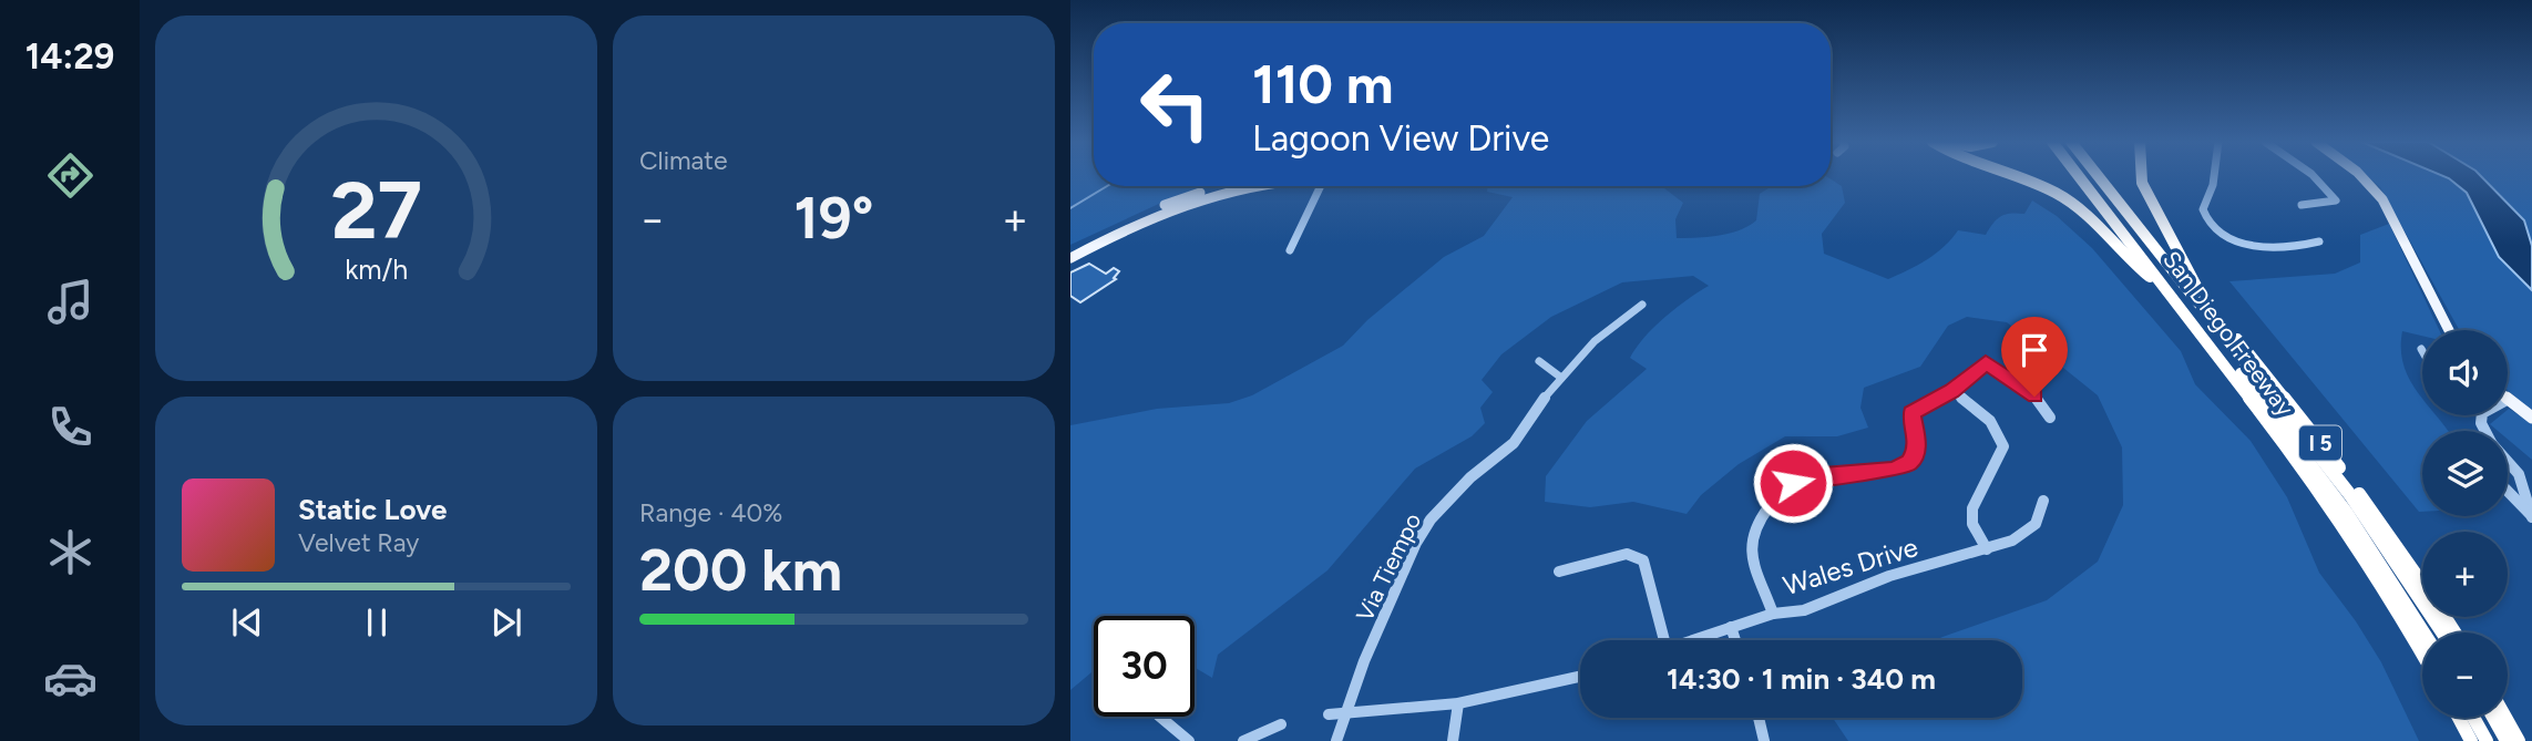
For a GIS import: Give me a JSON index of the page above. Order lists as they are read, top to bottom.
{
  "streets": {
    "highway": ["San Diego Freeway", "I 5"],
    "street": ["Wales Drive", "Via Tiempo"]
  },
  "page": {
    "tabs": "14:29",
    "tile": [
      "Climate",
      ["Range · 40%", "200 km"]
    ],
    "turn": ["110 m", "Lagoon View Drive"],
    "heat": ["−", "19°", "+"],
    "map_buttons": ["+", "−"],
    "song": ["Static Love", "Velvet Ray"],
    "limit": "30",
    "trip": "14:30 · 1 min · 340 m",
    "gauge": ["27", "km/h"]
  }
}
